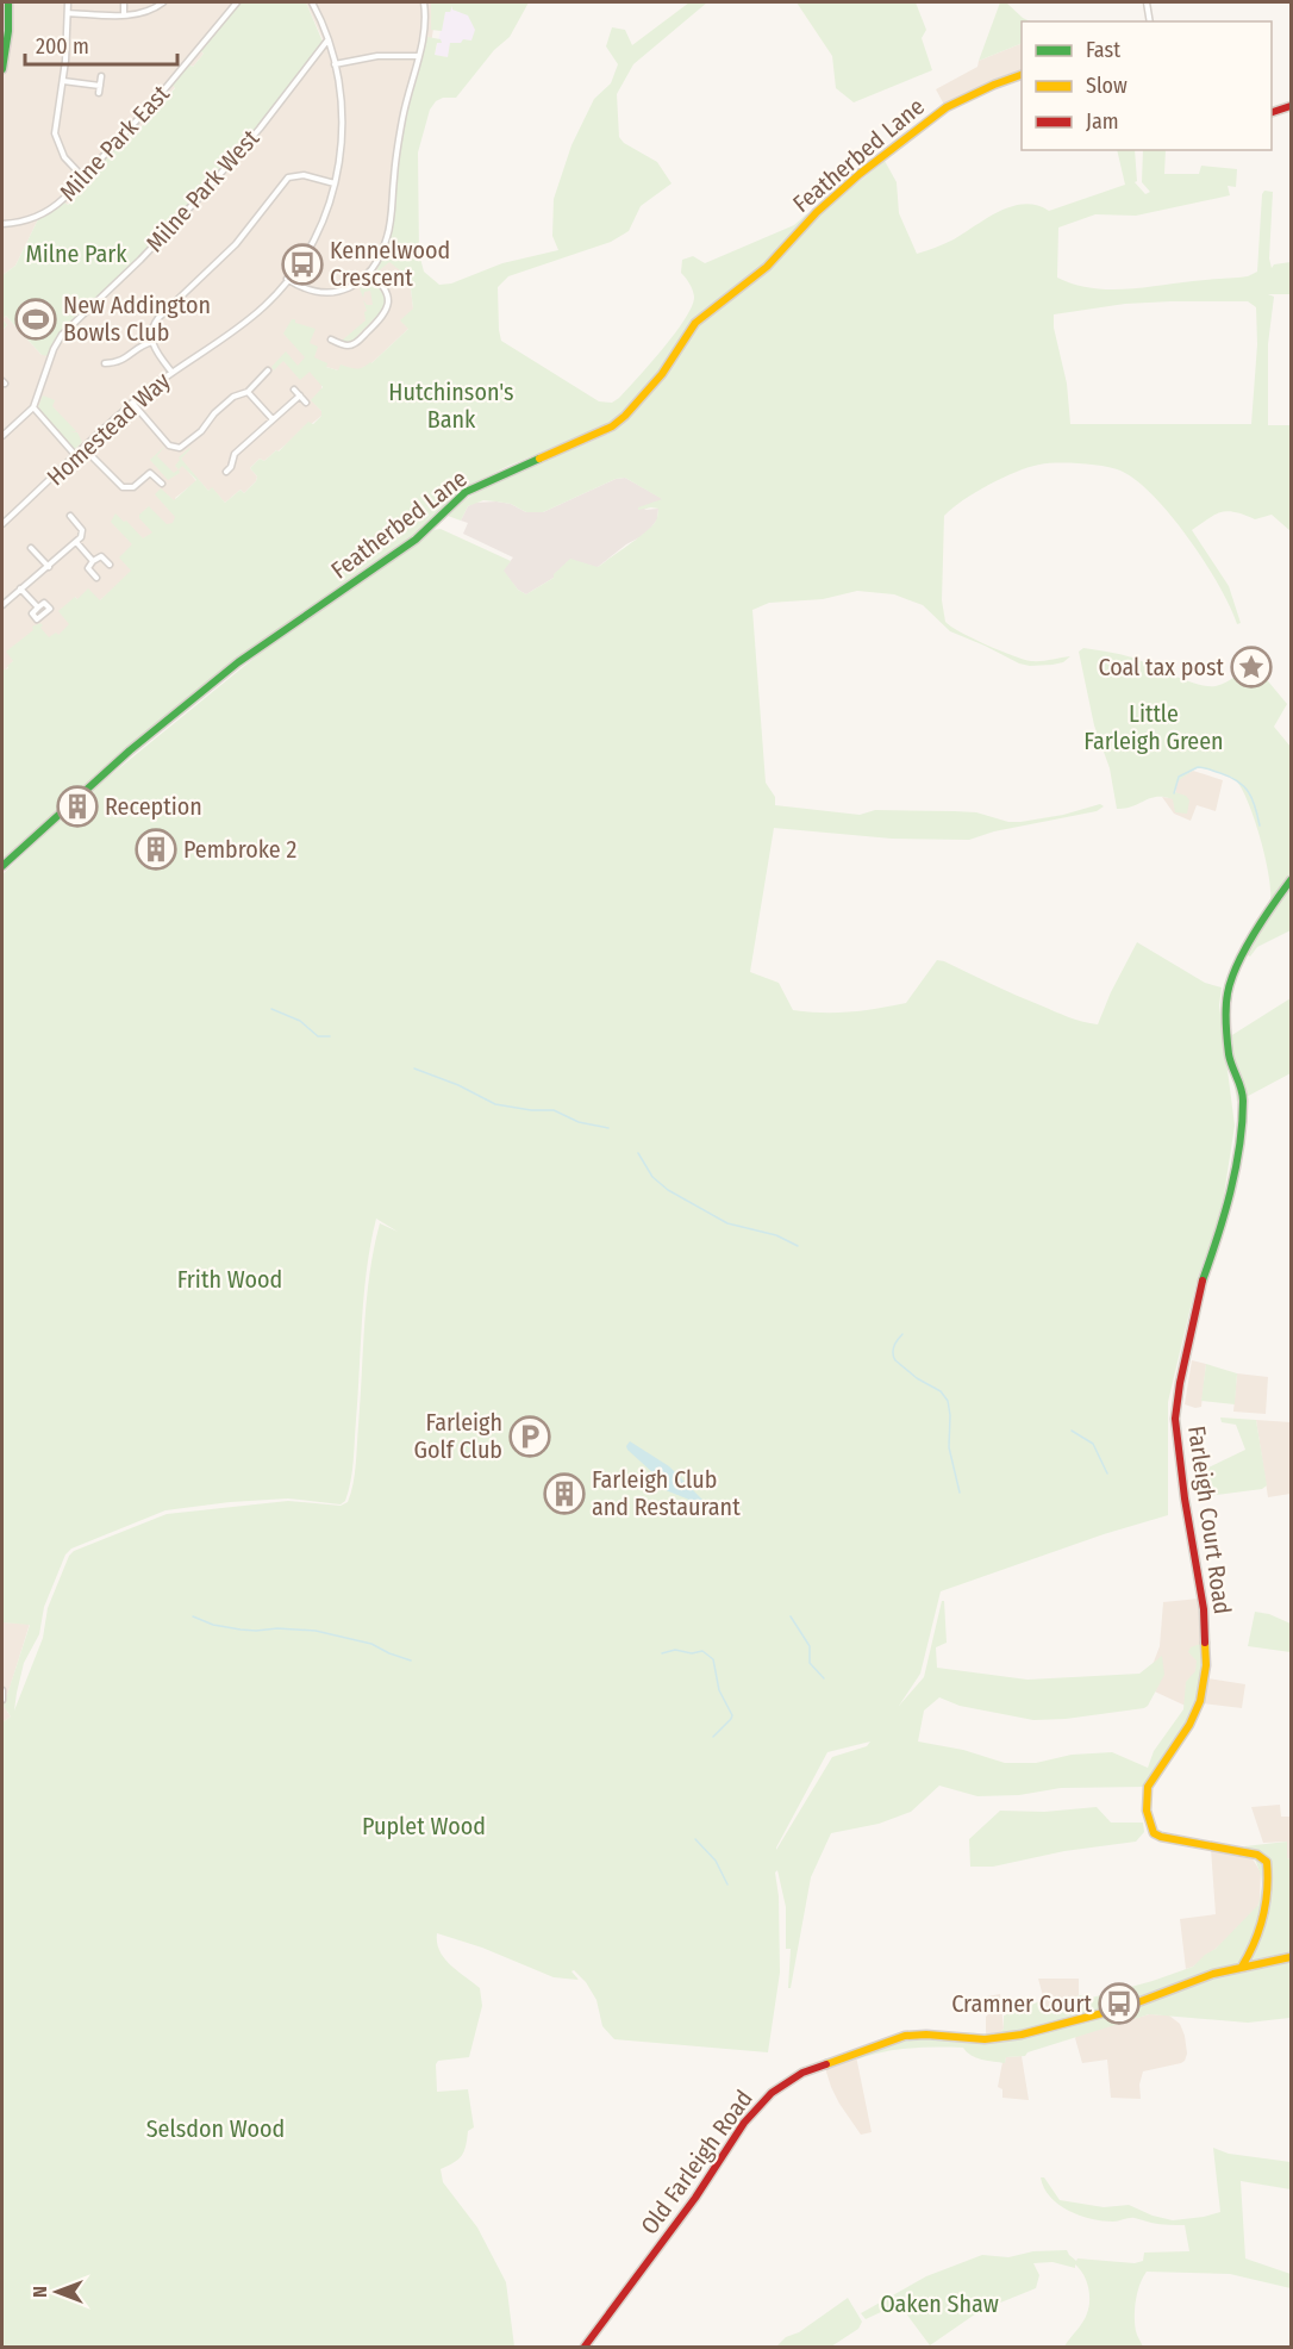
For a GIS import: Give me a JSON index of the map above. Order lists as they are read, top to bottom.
{
  "streets": {
    "street": [
      "Milne Park East",
      "Featherbed Lane",
      "Milne Park West",
      "Homestead Way",
      "Farleigh Court Road",
      "Old Farleigh Road"
    ]
  },
  "crossings": [
    ["Milne Park West", "Homestead Way"],
    ["Farleigh Court Road", "Old Farleigh Road"]
  ],
  "parks": [
    "Milne Park",
    "Hutchinson's Bank",
    "Little Farleigh Green",
    "Frith Wood",
    "Puplet Wood",
    "Selsdon Wood",
    "Oaken Shaw"
  ],
  "places": {
    "bus stop": ["Kennelwood Crescent", "Cramner Court"],
    "sports": ["New Addington Bowls Club"],
    "place": ["Coal tax post"],
    "building": ["Reception", "Pembroke 2", "Farleigh Club and Restaurant"],
    "parking": ["Farleigh Golf Club"]
  },
  "legend": ["Fast", "Slow", "Jam"],
  "scale_bar": "200 m",
  "north": "left"
}
